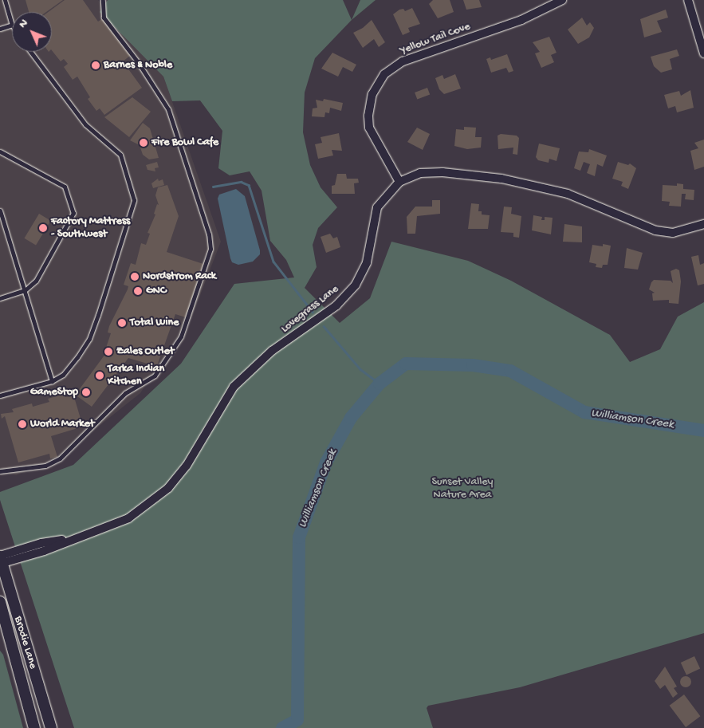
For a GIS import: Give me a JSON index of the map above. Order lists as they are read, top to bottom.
{
  "streets": {
    "main road": ["Brodie Lane"],
    "street": ["Yellow Tail Cove", "Lovegrass Lane"]
  },
  "crossings": [
    ["Yellow Tail Cove", "Lovegrass Lane"],
    ["Lovegrass Lane", "Brodie Lane"]
  ],
  "water": ["Williamson Creek"],
  "parks": ["Sunset Valley Nature Area"],
  "places": [
    "Barnes & Noble",
    "Fire Bowl Cafe",
    "Factory Mattress - Southwest",
    "Nordstrom Rack",
    "GNC",
    "Total Wine",
    "Zales Outlet",
    "Tarka Indian Kitchen",
    "GameStop",
    "World Market"
  ],
  "north": "top left"
}
